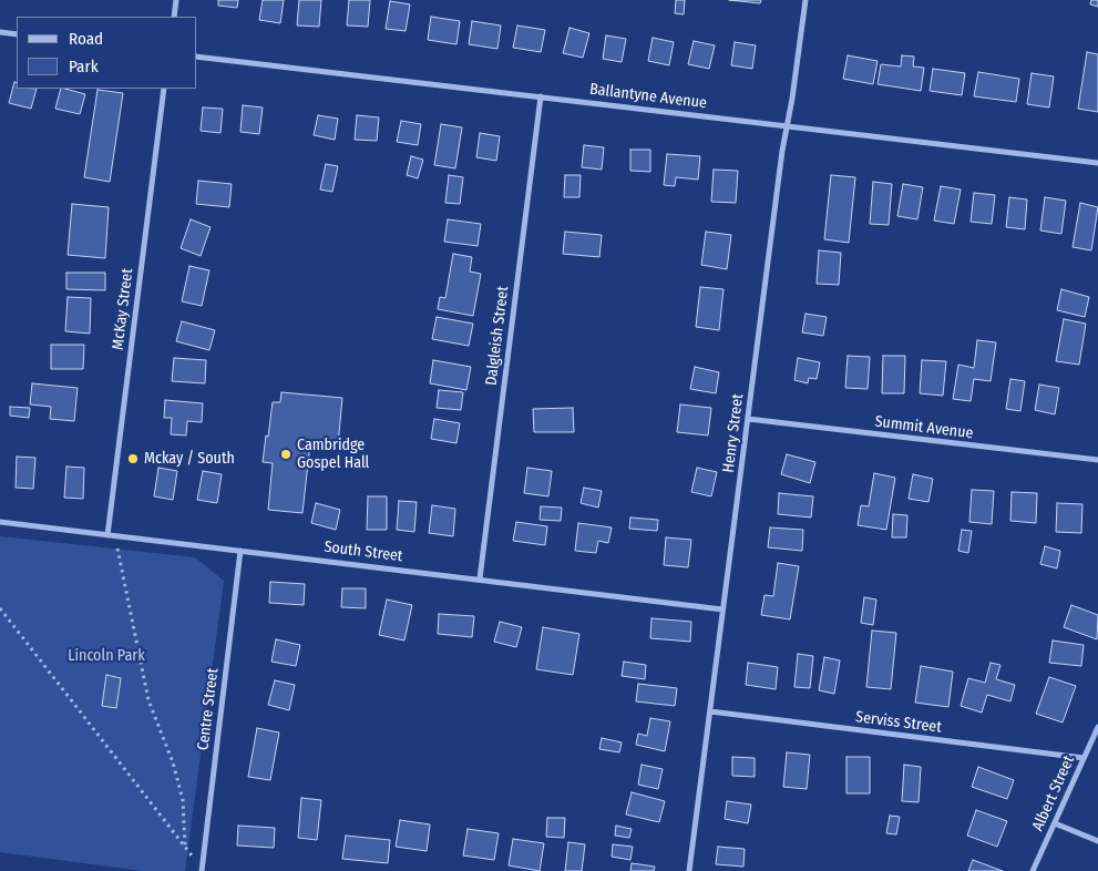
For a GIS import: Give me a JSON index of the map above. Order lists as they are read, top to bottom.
{
  "streets": {
    "street": [
      "Ballantyne Avenue",
      "McKay Street",
      "Dalgleish Street",
      "Summit Avenue",
      "Henry Street",
      "South Street",
      "Centre Street",
      "Serviss Street",
      "Albert Street"
    ]
  },
  "crossings": [
    ["Ballantyne Avenue", "Dalgleish Street"],
    ["Ballantyne Avenue", "Henry Street"],
    ["McKay Street", "South Street"],
    ["Dalgleish Street", "South Street"],
    ["Summit Avenue", "Henry Street"],
    ["Henry Street", "South Street"],
    ["Henry Street", "Serviss Street"],
    ["South Street", "Centre Street"],
    ["Serviss Street", "Albert Street"]
  ],
  "parks": ["Lincoln Park"],
  "places": ["Cambridge Gospel Hall", "Mckay / South"],
  "legend": ["Road", "Park"]
}
